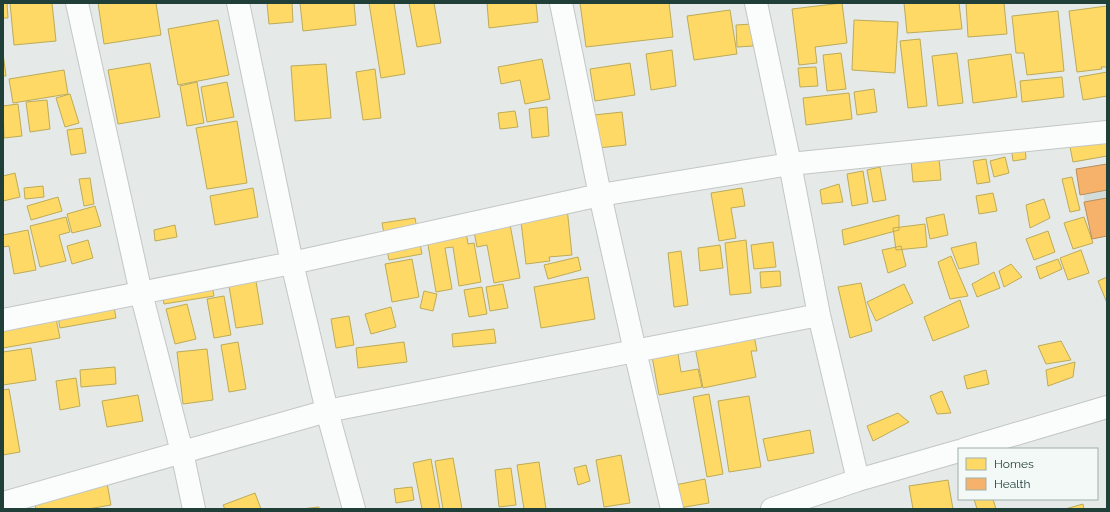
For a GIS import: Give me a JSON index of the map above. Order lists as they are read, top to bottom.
{
  "legend": ["Homes", "Health"]
}
